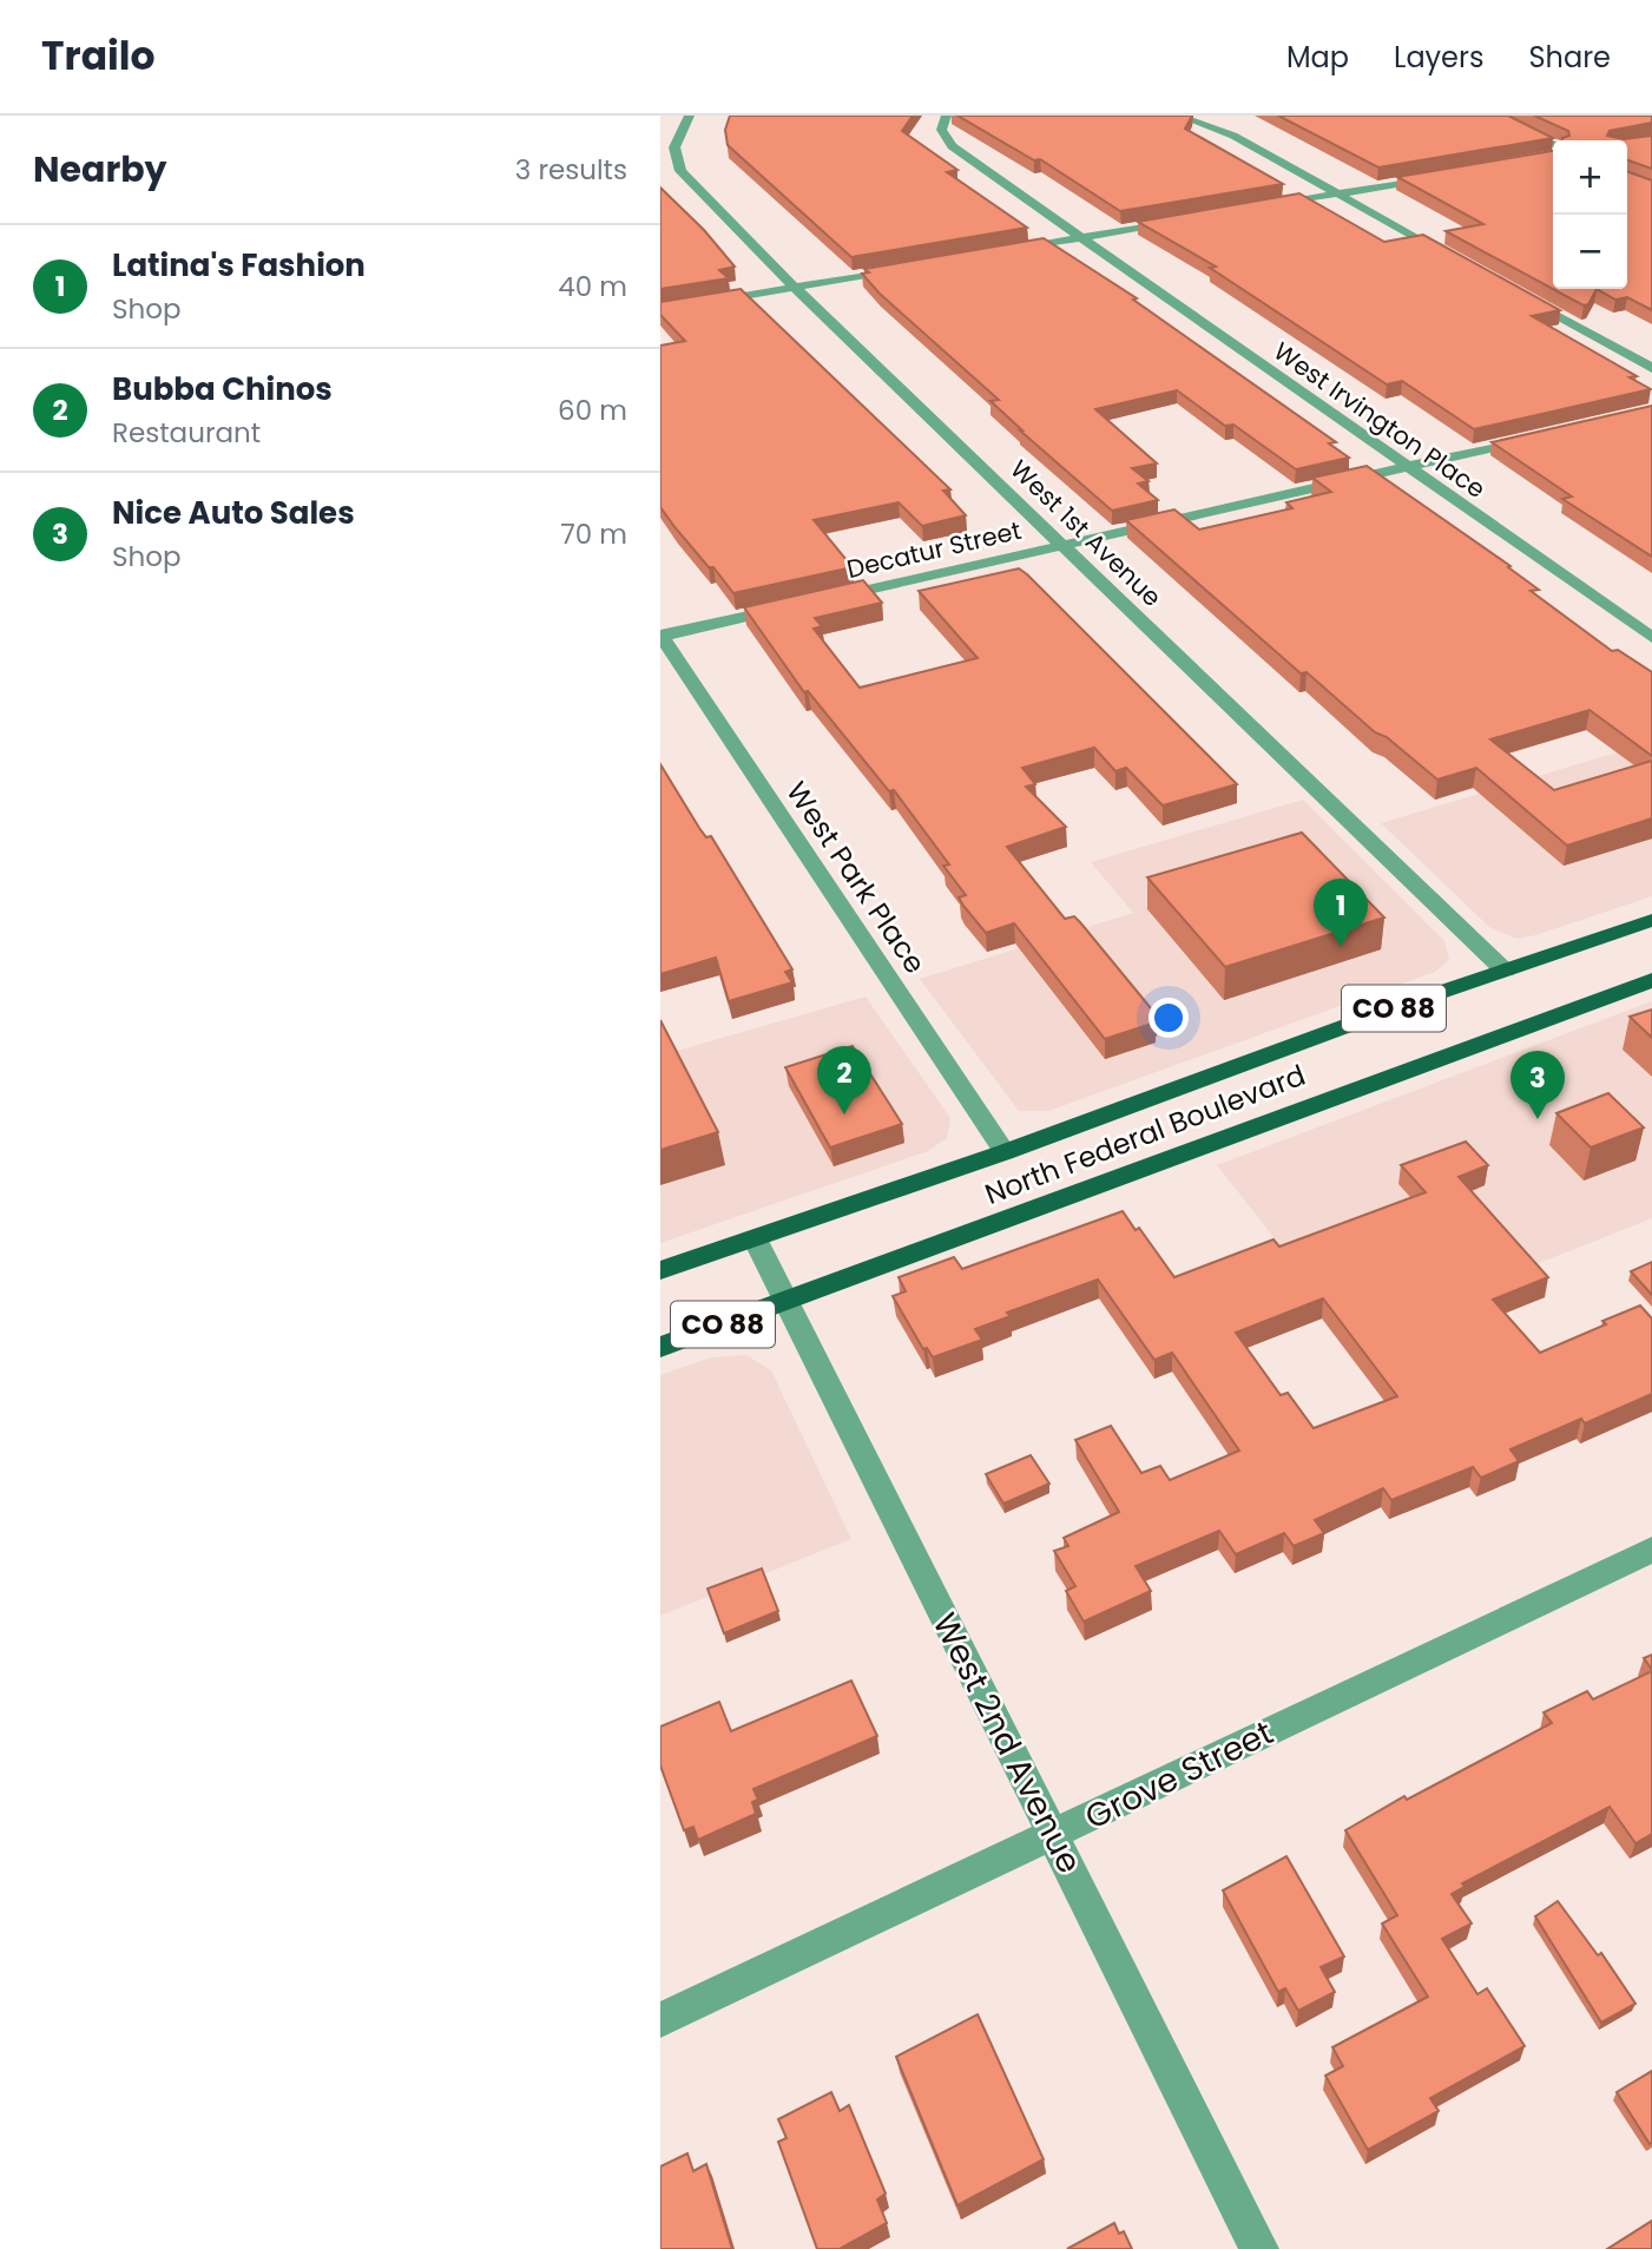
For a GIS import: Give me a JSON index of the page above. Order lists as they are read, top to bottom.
{
  "streets": {
    "main road": ["CO 88", "North Federal Boulevard"],
    "street": [
      "West Irvington Place",
      "West 1st Avenue",
      "Decatur Street",
      "West Park Place",
      "West 2nd Avenue",
      "Grove Street"
    ]
  },
  "crossings": [
    ["West Irvington Place", "Decatur Street"],
    ["West 1st Avenue", "Decatur Street"],
    ["West 1st Avenue", "North Federal Boulevard"],
    ["West Park Place", "North Federal Boulevard"],
    ["North Federal Boulevard", "West 2nd Avenue"],
    ["West 2nd Avenue", "Grove Street"]
  ],
  "page": {
    "header": "Trailo",
    "nav": ["Map", "Layers", "Share"],
    "heading": ["Nearby", "3 results"],
    "map_buttons": ["+", "−"],
    "list": [
      {
        "mark": "1",
        "name": "Latina's Fashion",
        "note": "Shop",
        "value": "40 m"
      },
      {
        "mark": "2",
        "name": "Bubba Chinos",
        "note": "Restaurant",
        "value": "60 m"
      },
      {
        "mark": "3",
        "name": "Nice Auto Sales",
        "note": "Shop",
        "value": "70 m"
      }
    ],
    "pins": ["1", "2", "3"]
  }
}
